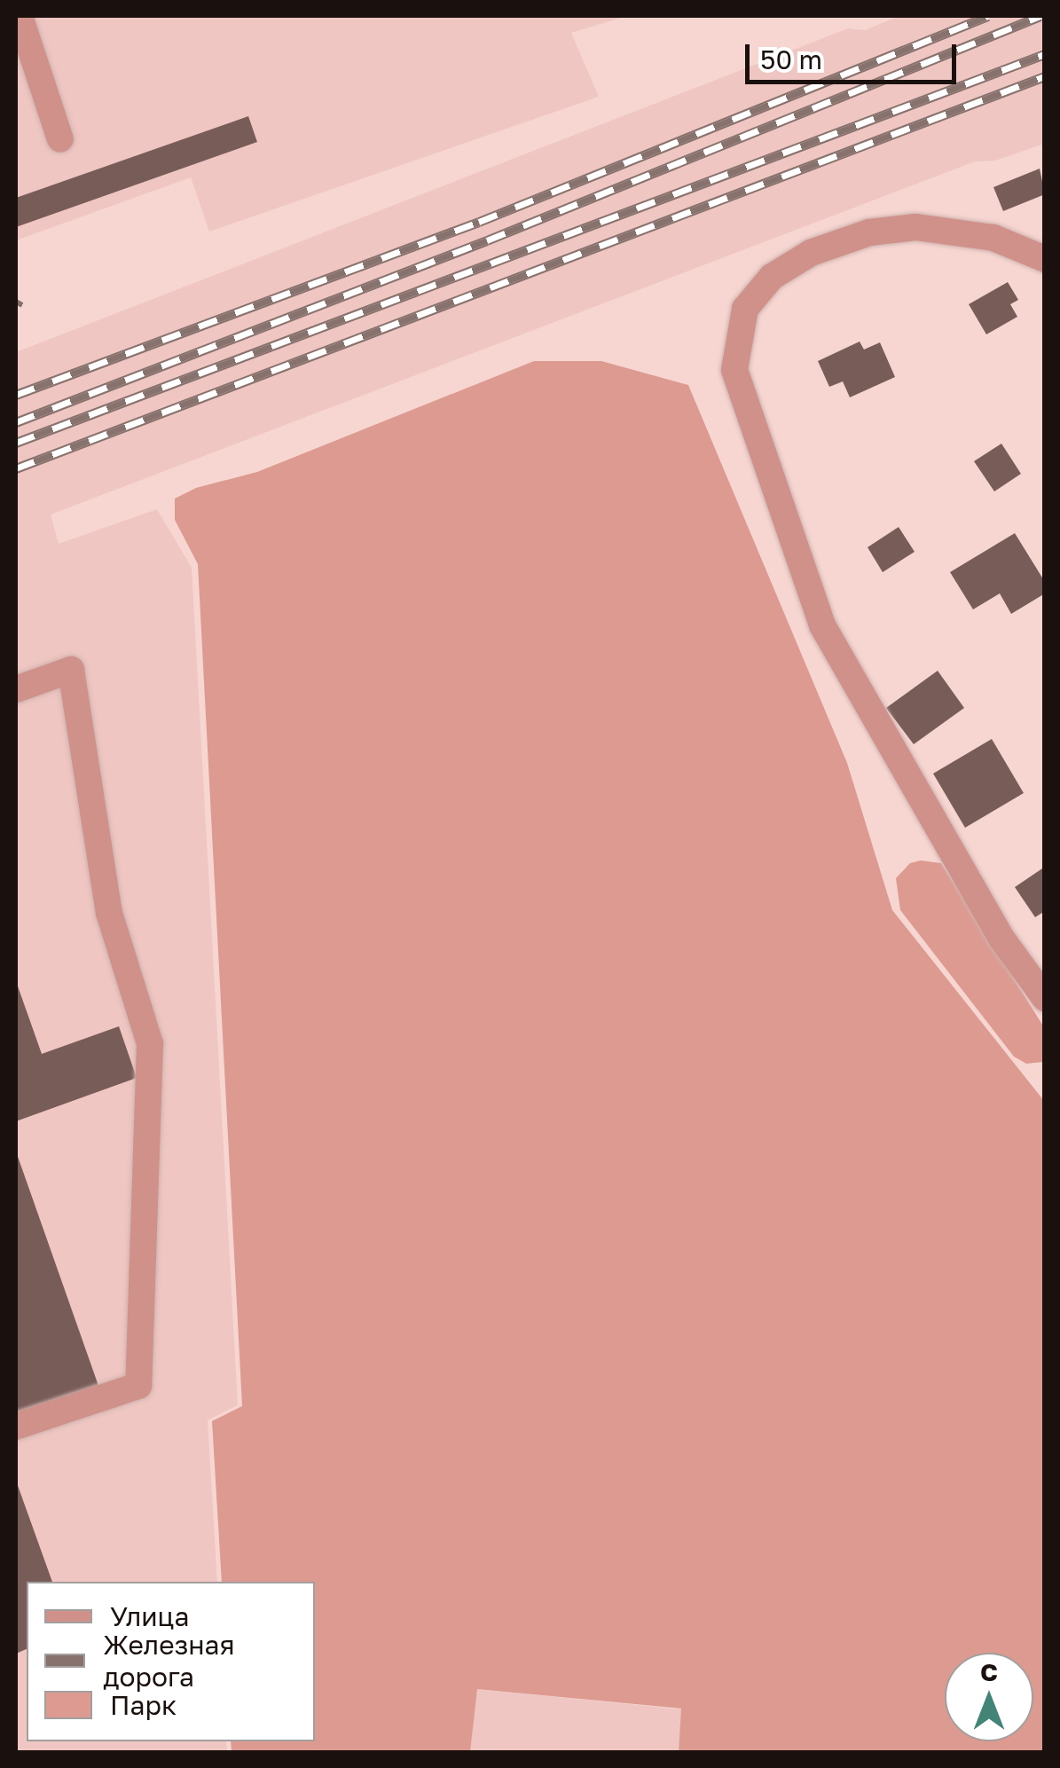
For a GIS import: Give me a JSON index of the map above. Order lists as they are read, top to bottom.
{
  "legend": ["Улица", "Железная дорога", "Парк"],
  "scale_bar": "50 m",
  "north": "top"
}
